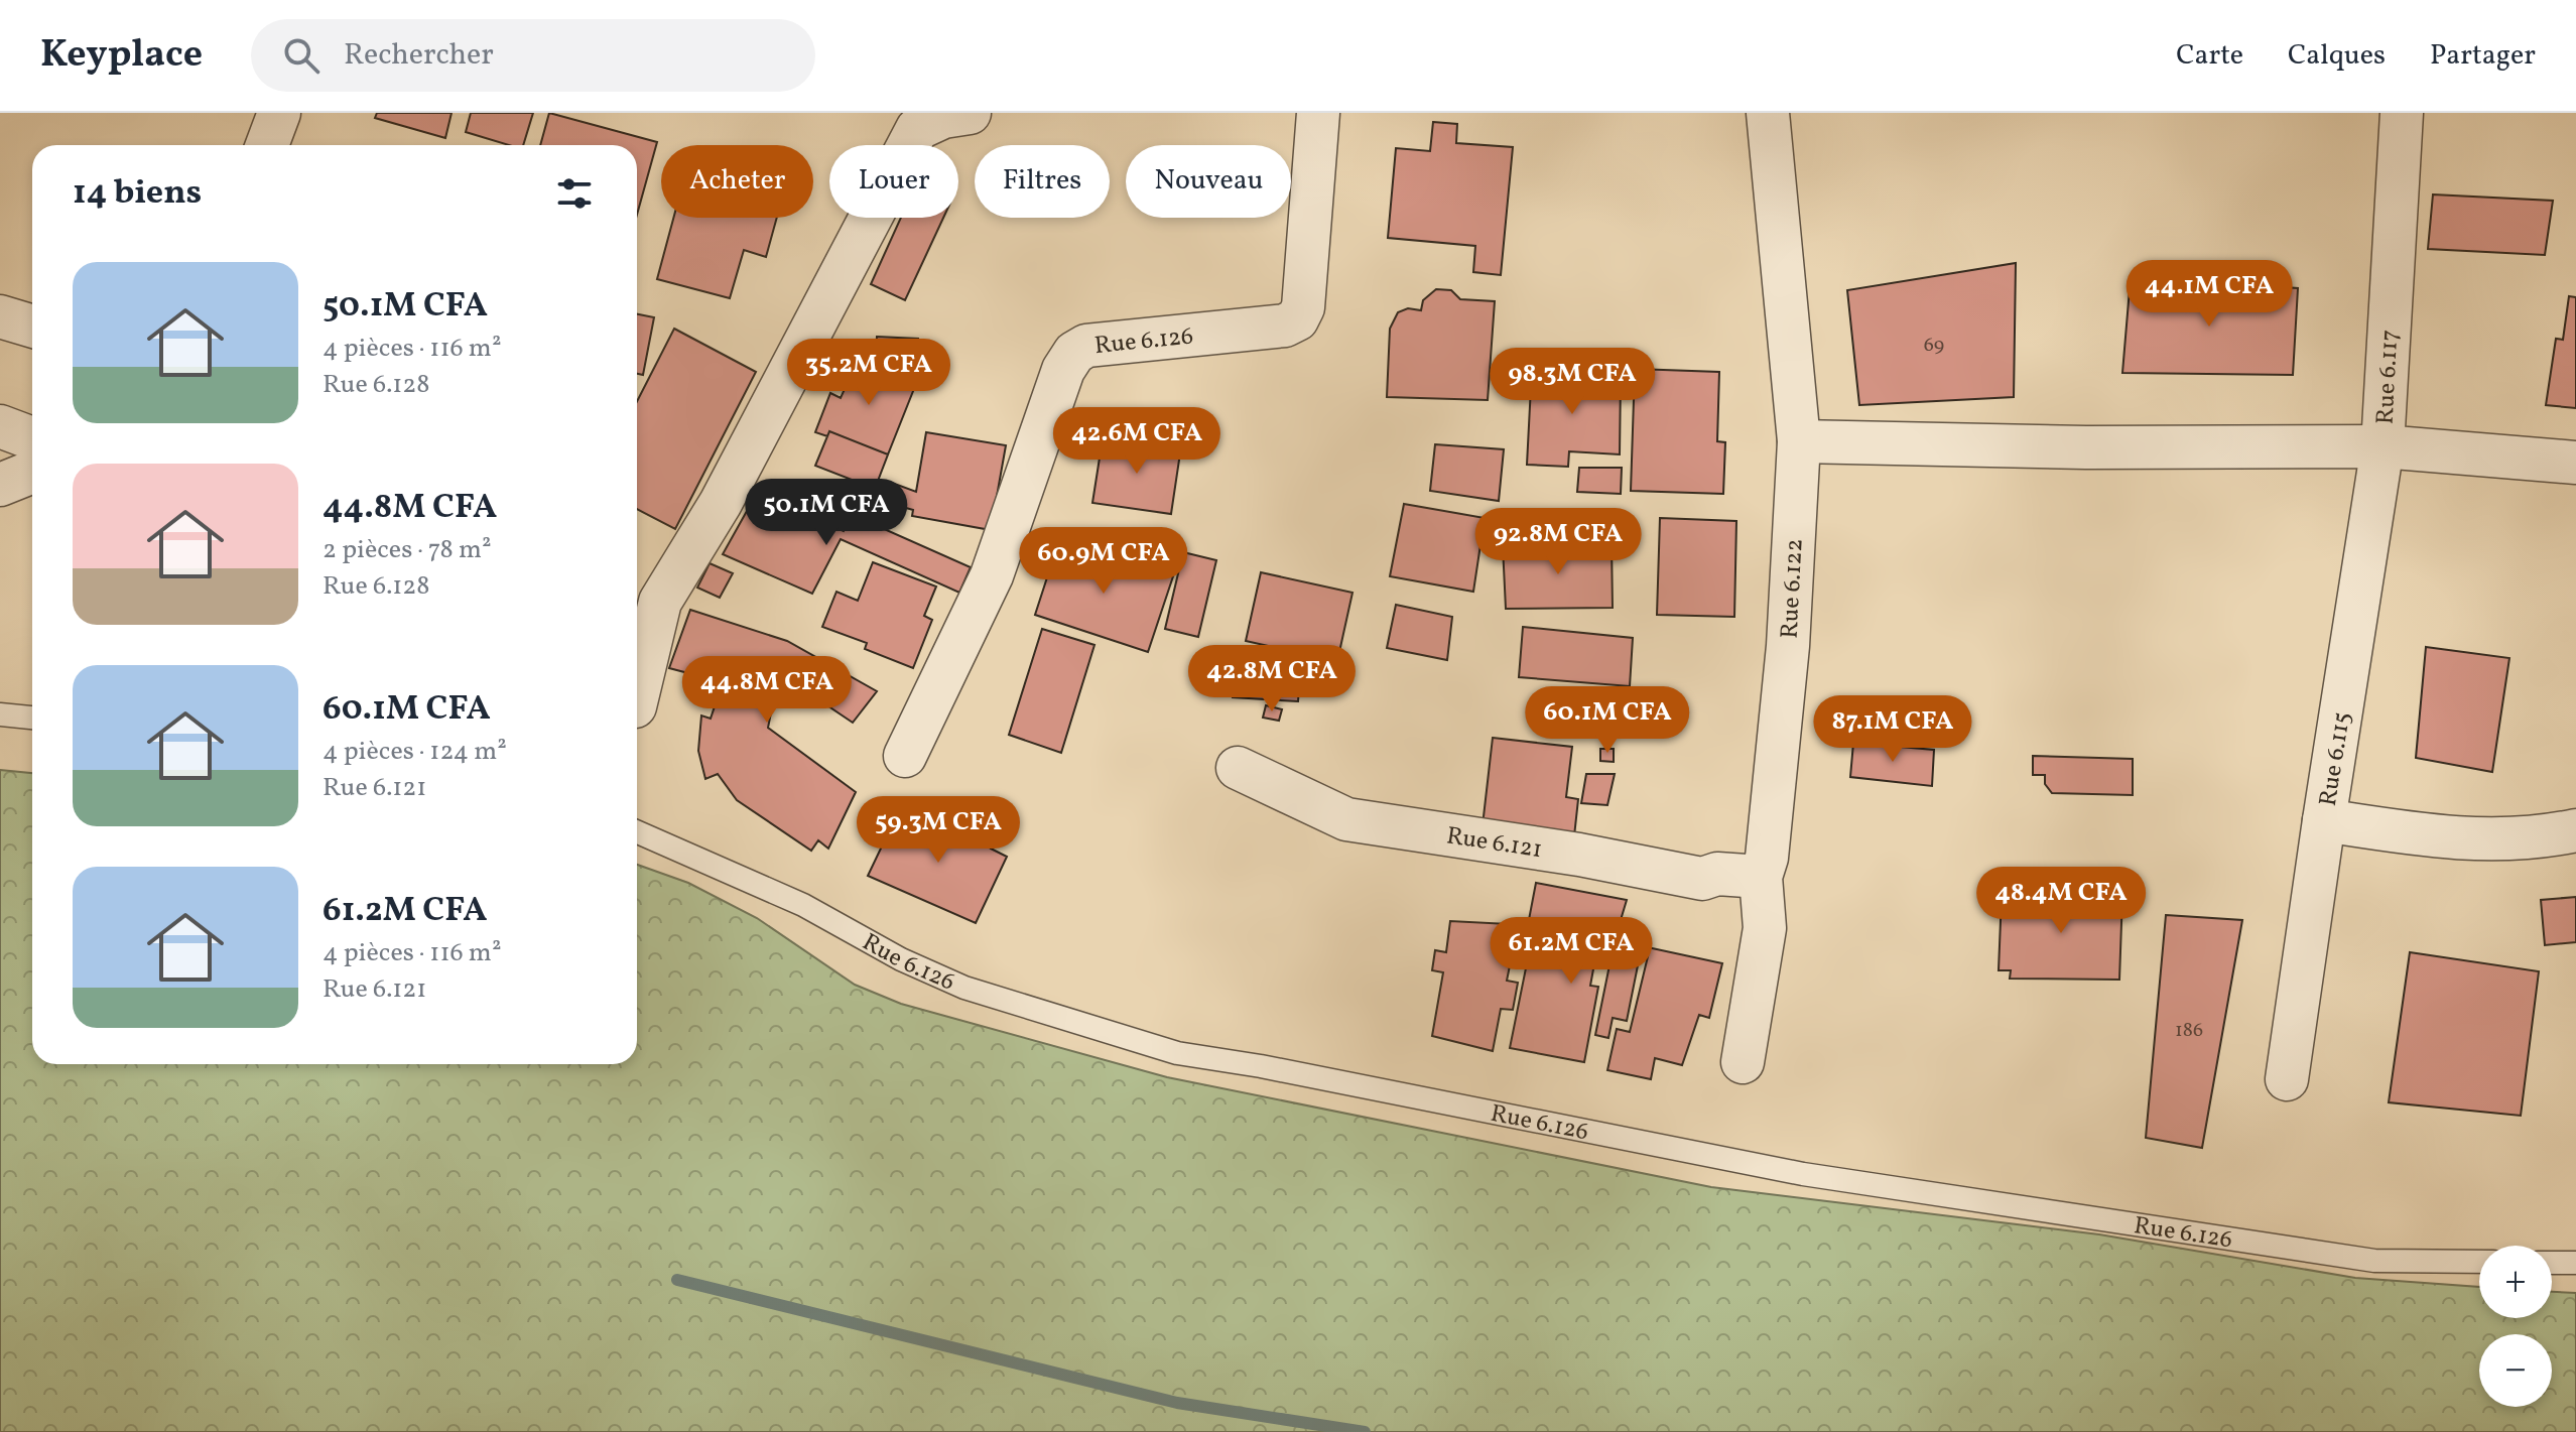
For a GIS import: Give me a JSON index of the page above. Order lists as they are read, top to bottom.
{
  "streets": {
    "street": [
      "Rue 6.126",
      "Rue 6.117",
      "Rue 6.122",
      "Rue 6.115",
      "Rue 6.121"
    ]
  },
  "crossings": [
    ["Rue 6.117", "Rue 6.115"],
    ["Rue 6.122", "Rue 6.121"]
  ],
  "house_numbers": ["69", "186"],
  "page": {
    "header": "Keyplace",
    "search": "Rechercher",
    "nav": ["Carte", "Calques", "Partager"],
    "chip": [
      "Acheter",
      "Louer",
      "Filtres",
      "Nouveau"
    ],
    "heading": "14 biens",
    "list": [
      {
        "name": "50.1M CFA",
        "note": "4 pièces · 116 m² · Rue 6.128"
      },
      {
        "name": "44.8M CFA",
        "note": "2 pièces · 78 m² · Rue 6.128"
      },
      {
        "name": "60.1M CFA",
        "note": "4 pièces · 124 m² · Rue 6.121"
      },
      {
        "name": "61.2M CFA",
        "note": "4 pièces · 116 m² · Rue 6.121"
      }
    ],
    "price": [
      "44.1M CFA",
      "35.2M CFA",
      "98.3M CFA",
      "42.6M CFA",
      "50.1M CFA",
      "92.8M CFA",
      "60.9M CFA",
      "42.8M CFA",
      "44.8M CFA",
      "60.1M CFA",
      "87.1M CFA",
      "59.3M CFA",
      "48.4M CFA",
      "61.2M CFA"
    ],
    "map_buttons": ["+", "−"]
  }
}
